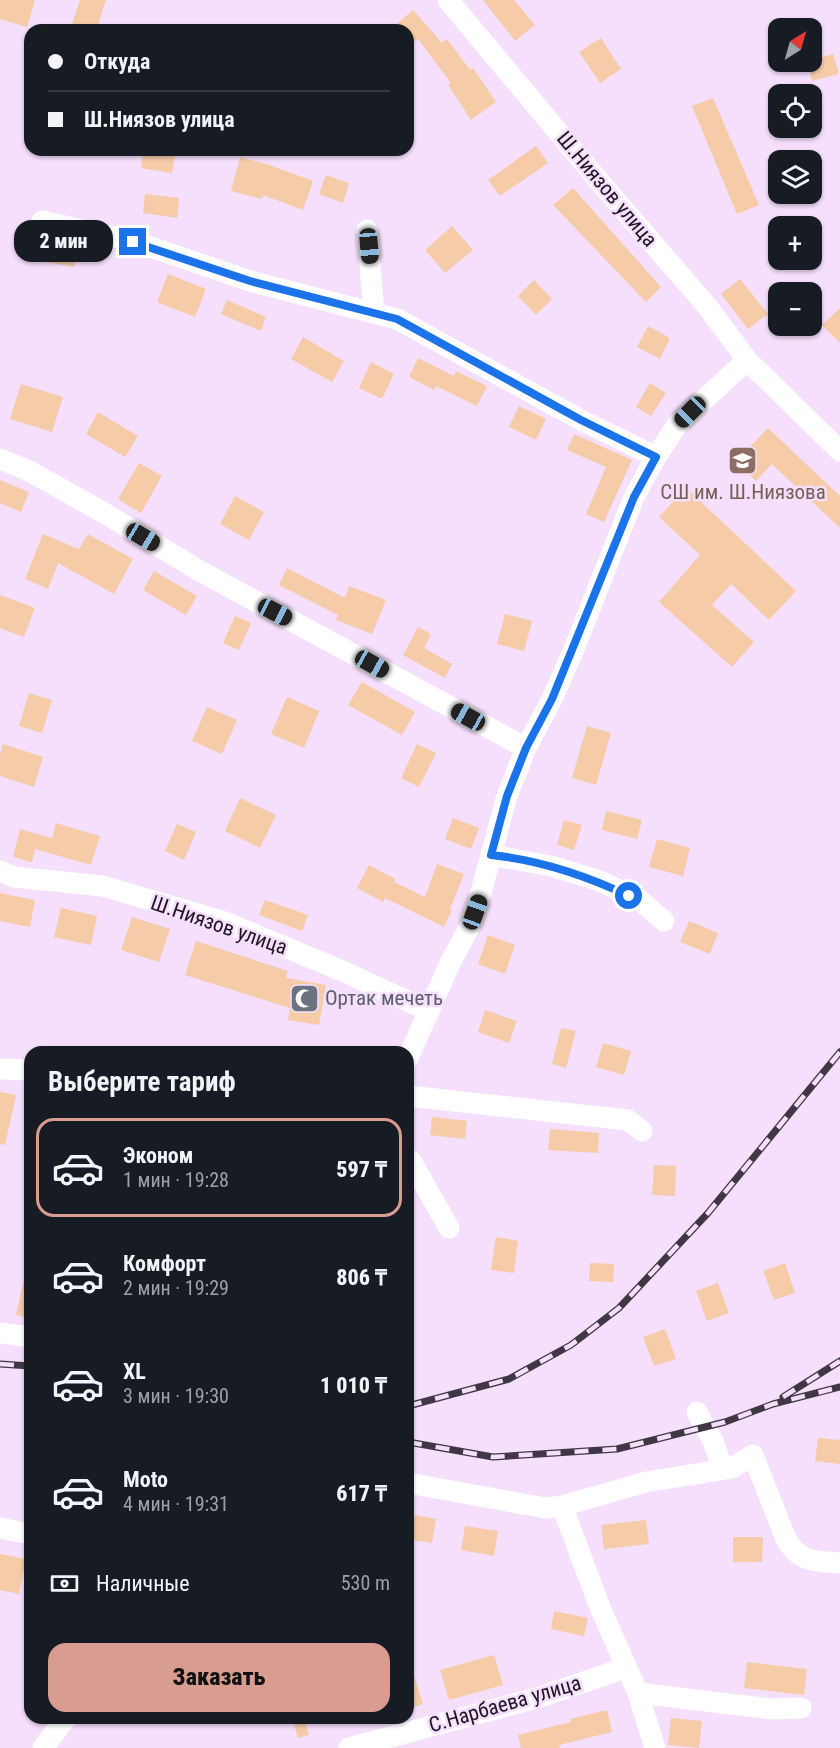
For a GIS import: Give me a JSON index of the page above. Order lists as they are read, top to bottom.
{
  "streets": {
    "street": ["Ш.Ниязов улица", "С.Нарбаева улица"]
  },
  "places": {
    "school or university": ["СШ им. Ш.Ниязова"],
    "mosque": ["Ортак мечеть"]
  },
  "north": "top right",
  "page": {
    "map_buttons": ["+", "−"],
    "banner": ["Откуда", "Ш.Ниязов улица"],
    "bubble": "2 мин",
    "heading": "Выберите тариф",
    "list": [
      {
        "name": "Эконом",
        "note": "1 мин · 19:28",
        "value": "597 ₸"
      },
      {
        "name": "Комфорт",
        "note": "2 мин · 19:29",
        "value": "806 ₸"
      },
      {
        "name": "XL",
        "note": "3 мин · 19:30",
        "value": "1 010 ₸"
      },
      {
        "name": "Moto",
        "note": "4 мин · 19:31",
        "value": "617 ₸"
      }
    ],
    "pay": ["Наличные", "530 m"],
    "buttons": "Заказать"
  }
}
